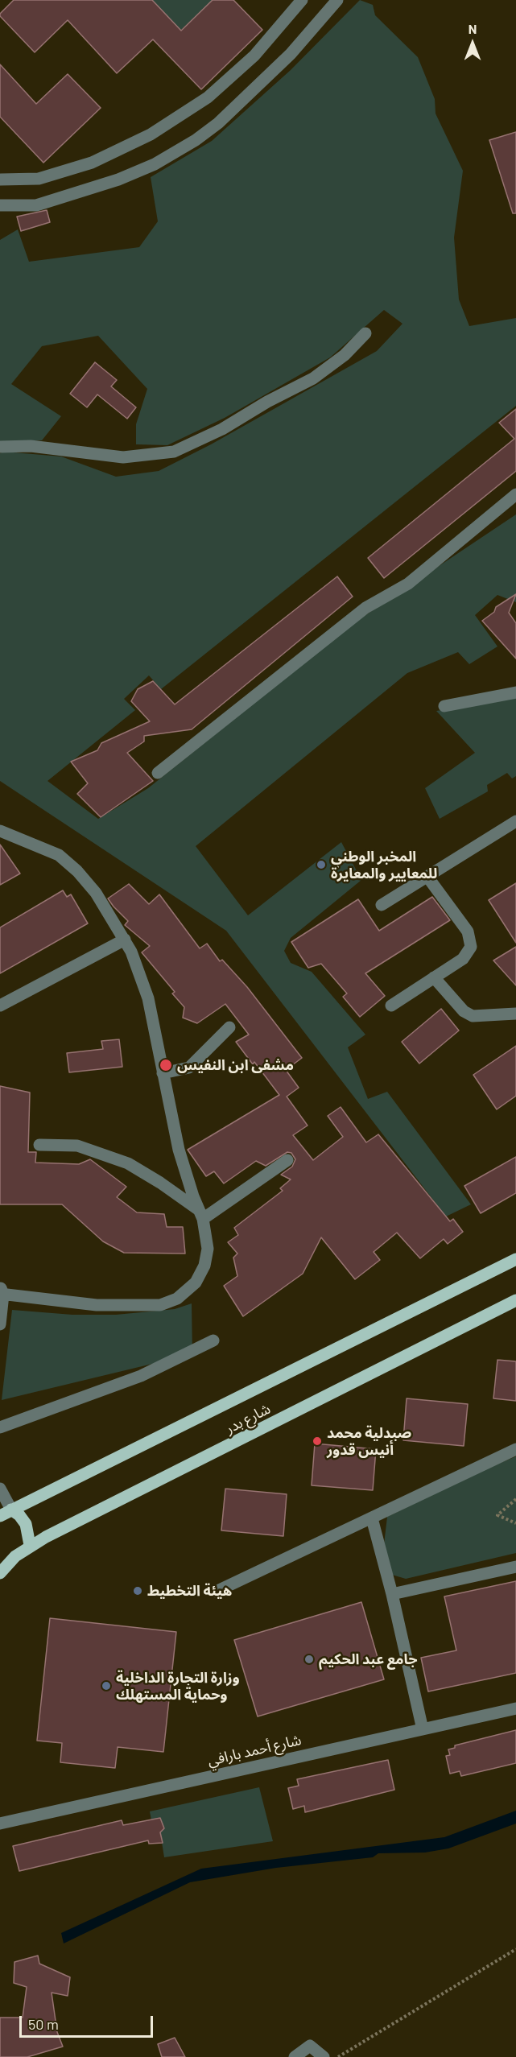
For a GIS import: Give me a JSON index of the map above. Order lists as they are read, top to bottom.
{
  "streets": {
    "main road": ["شارع بدر"],
    "street": ["شارع أحمد بارافي"]
  },
  "places": [
    "المخبر الوطني للمعايير والمعايرة",
    "مشفى ابن النفيس",
    "صيدلية محمد أنيس قدور",
    "هيئة التخطيط",
    "جامع عبد الحكيم",
    "وزارة التجارة الداخلية وحماية المستهلك"
  ],
  "scale_bar": "50 m",
  "north": "top"
}
